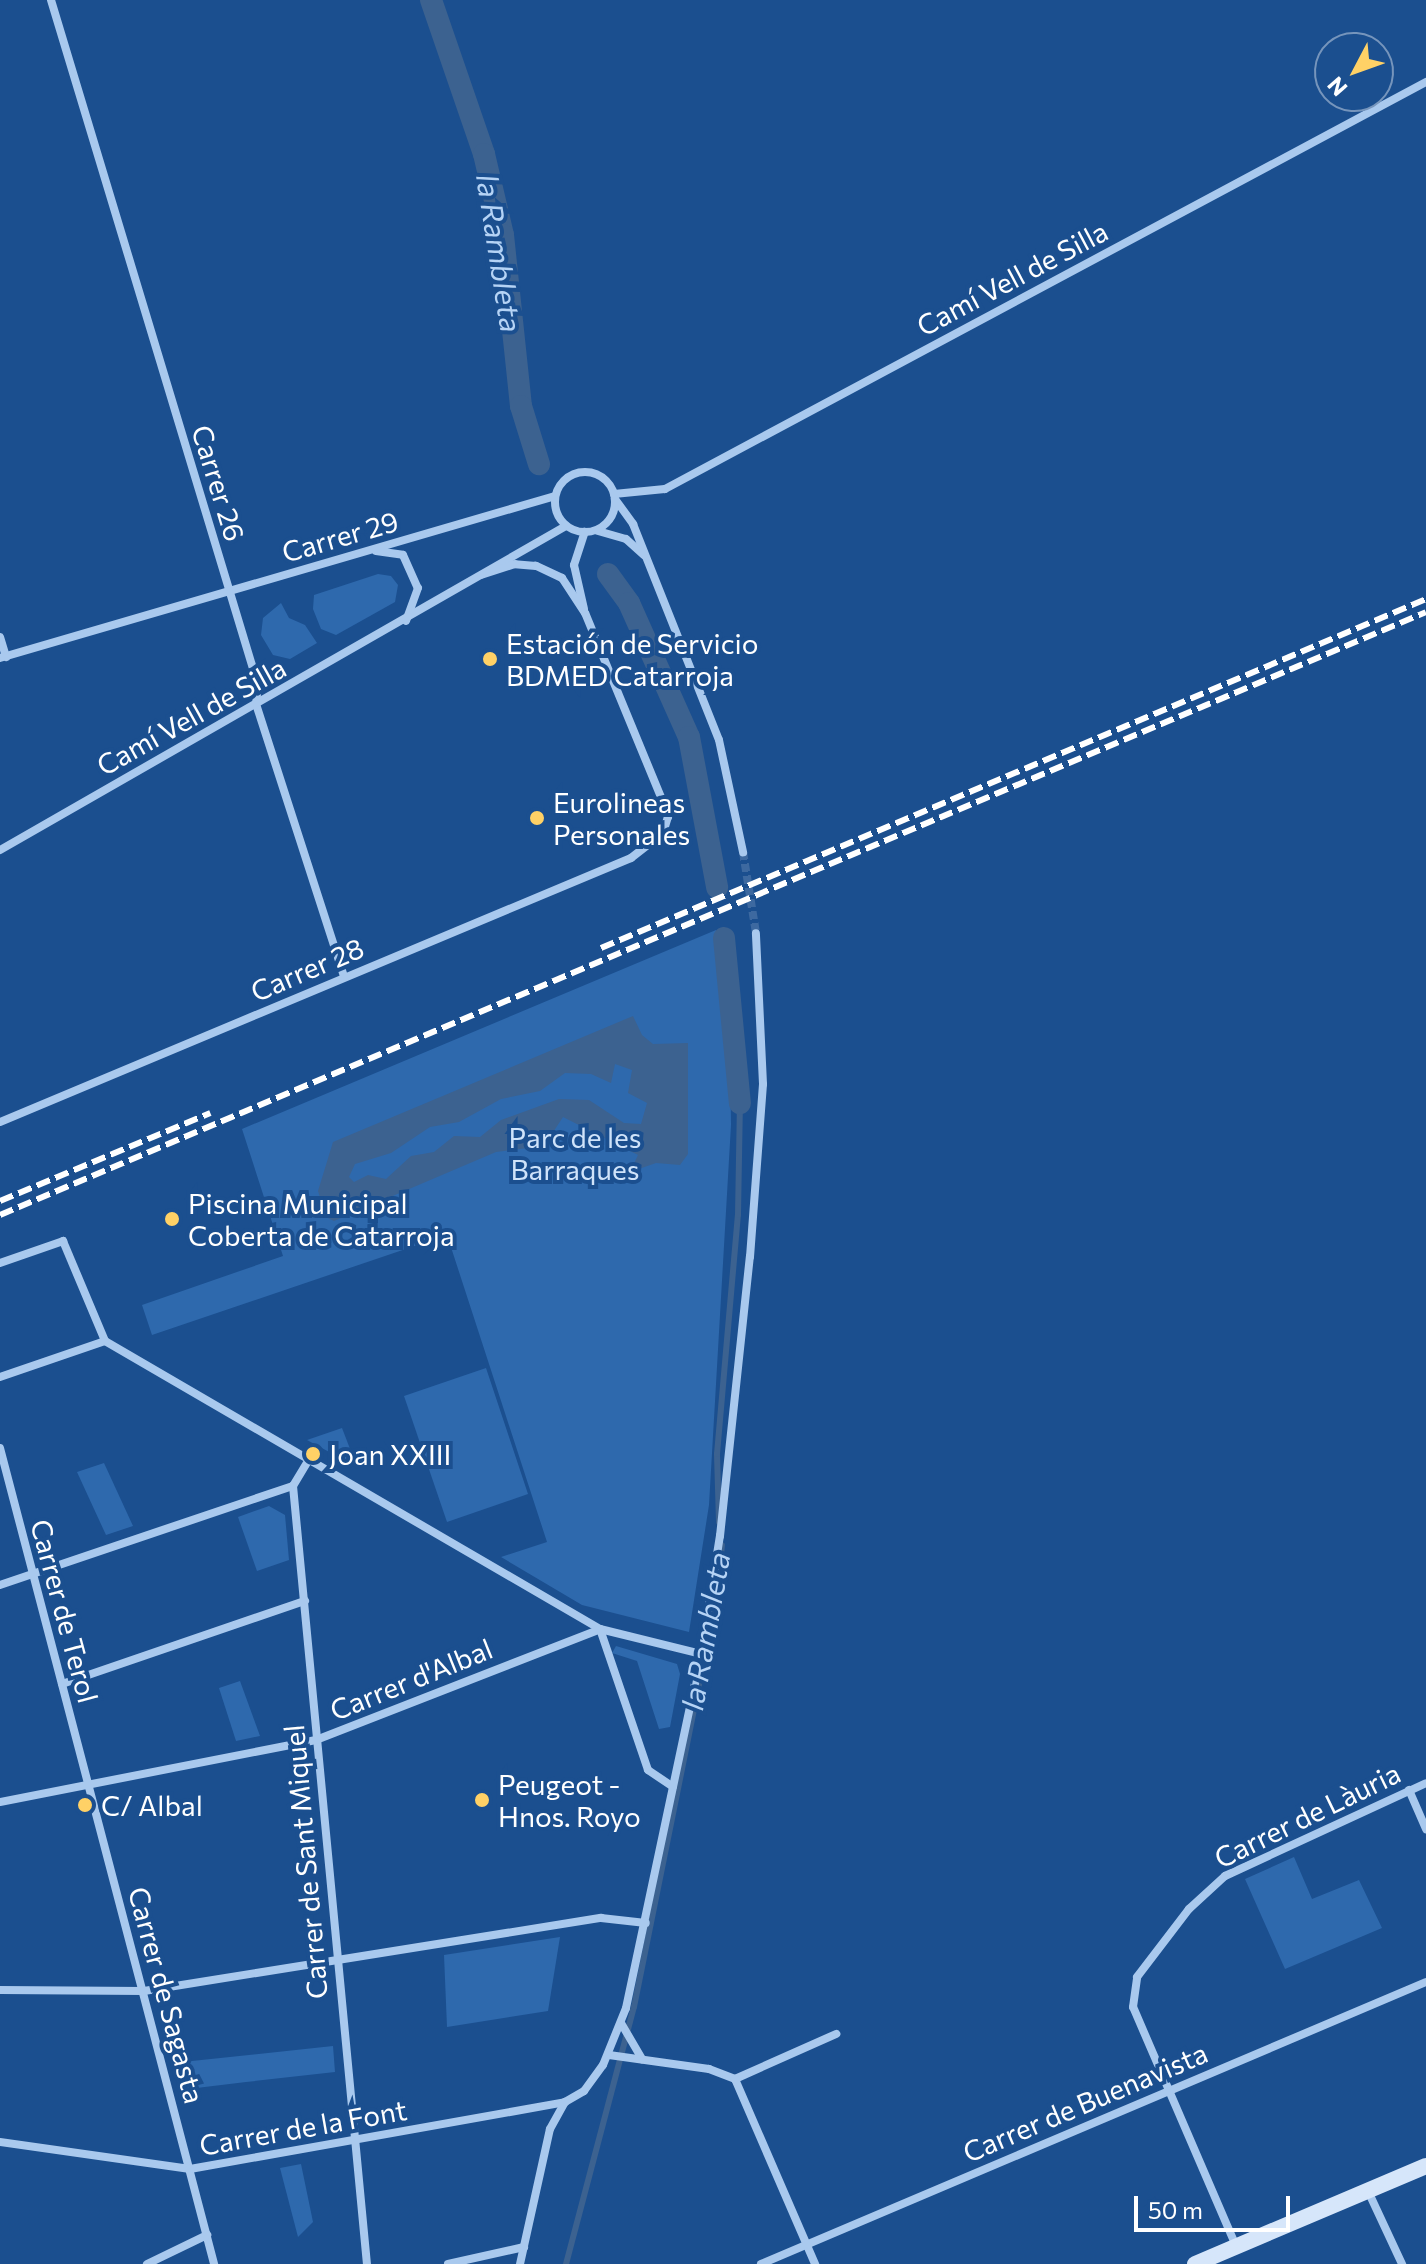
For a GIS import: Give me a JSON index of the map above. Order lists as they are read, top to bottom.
{
  "streets": {
    "street": [
      "Camí Vell de Silla",
      "Carrer 26",
      "Carrer 29",
      "Carrer 28",
      "Carrer de Terol",
      "Carrer d'Albal",
      "Carrer de Làuria",
      "Carrer de Sant Miquel",
      "Carrer de Sagasta",
      "Carrer de Buenavista",
      "Carrer de la Font"
    ]
  },
  "crossings": [
    ["Camí Vell de Silla", "Carrer 26"],
    ["Camí Vell de Silla", "Carrer 29"],
    ["Carrer 26", "Carrer 29"],
    ["Carrer 26", "Carrer 28"],
    ["Carrer de Terol", "Carrer d'Albal"],
    ["Carrer de Terol", "Carrer de Sagasta"],
    ["Carrer d'Albal", "Carrer de Sant Miquel"],
    ["Carrer d'Albal", "Carrer de Sagasta"],
    ["Carrer de Làuria", "Carrer de Buenavista"],
    ["Carrer de Sant Miquel", "Carrer de la Font"],
    ["Carrer de Sagasta", "Carrer de la Font"]
  ],
  "water": ["la Rambleta"],
  "parks": ["Parc de les Barraques"],
  "places": [
    "Estación de Servicio BDMED Catarroja",
    "Eurolineas Personales",
    "Piscina Municipal Coberta de Catarroja",
    "Joan XXIII",
    "Peugeot - Hnos. Royo",
    "C/ Albal"
  ],
  "scale_bar": "50 m",
  "north": "bottom left"
}
